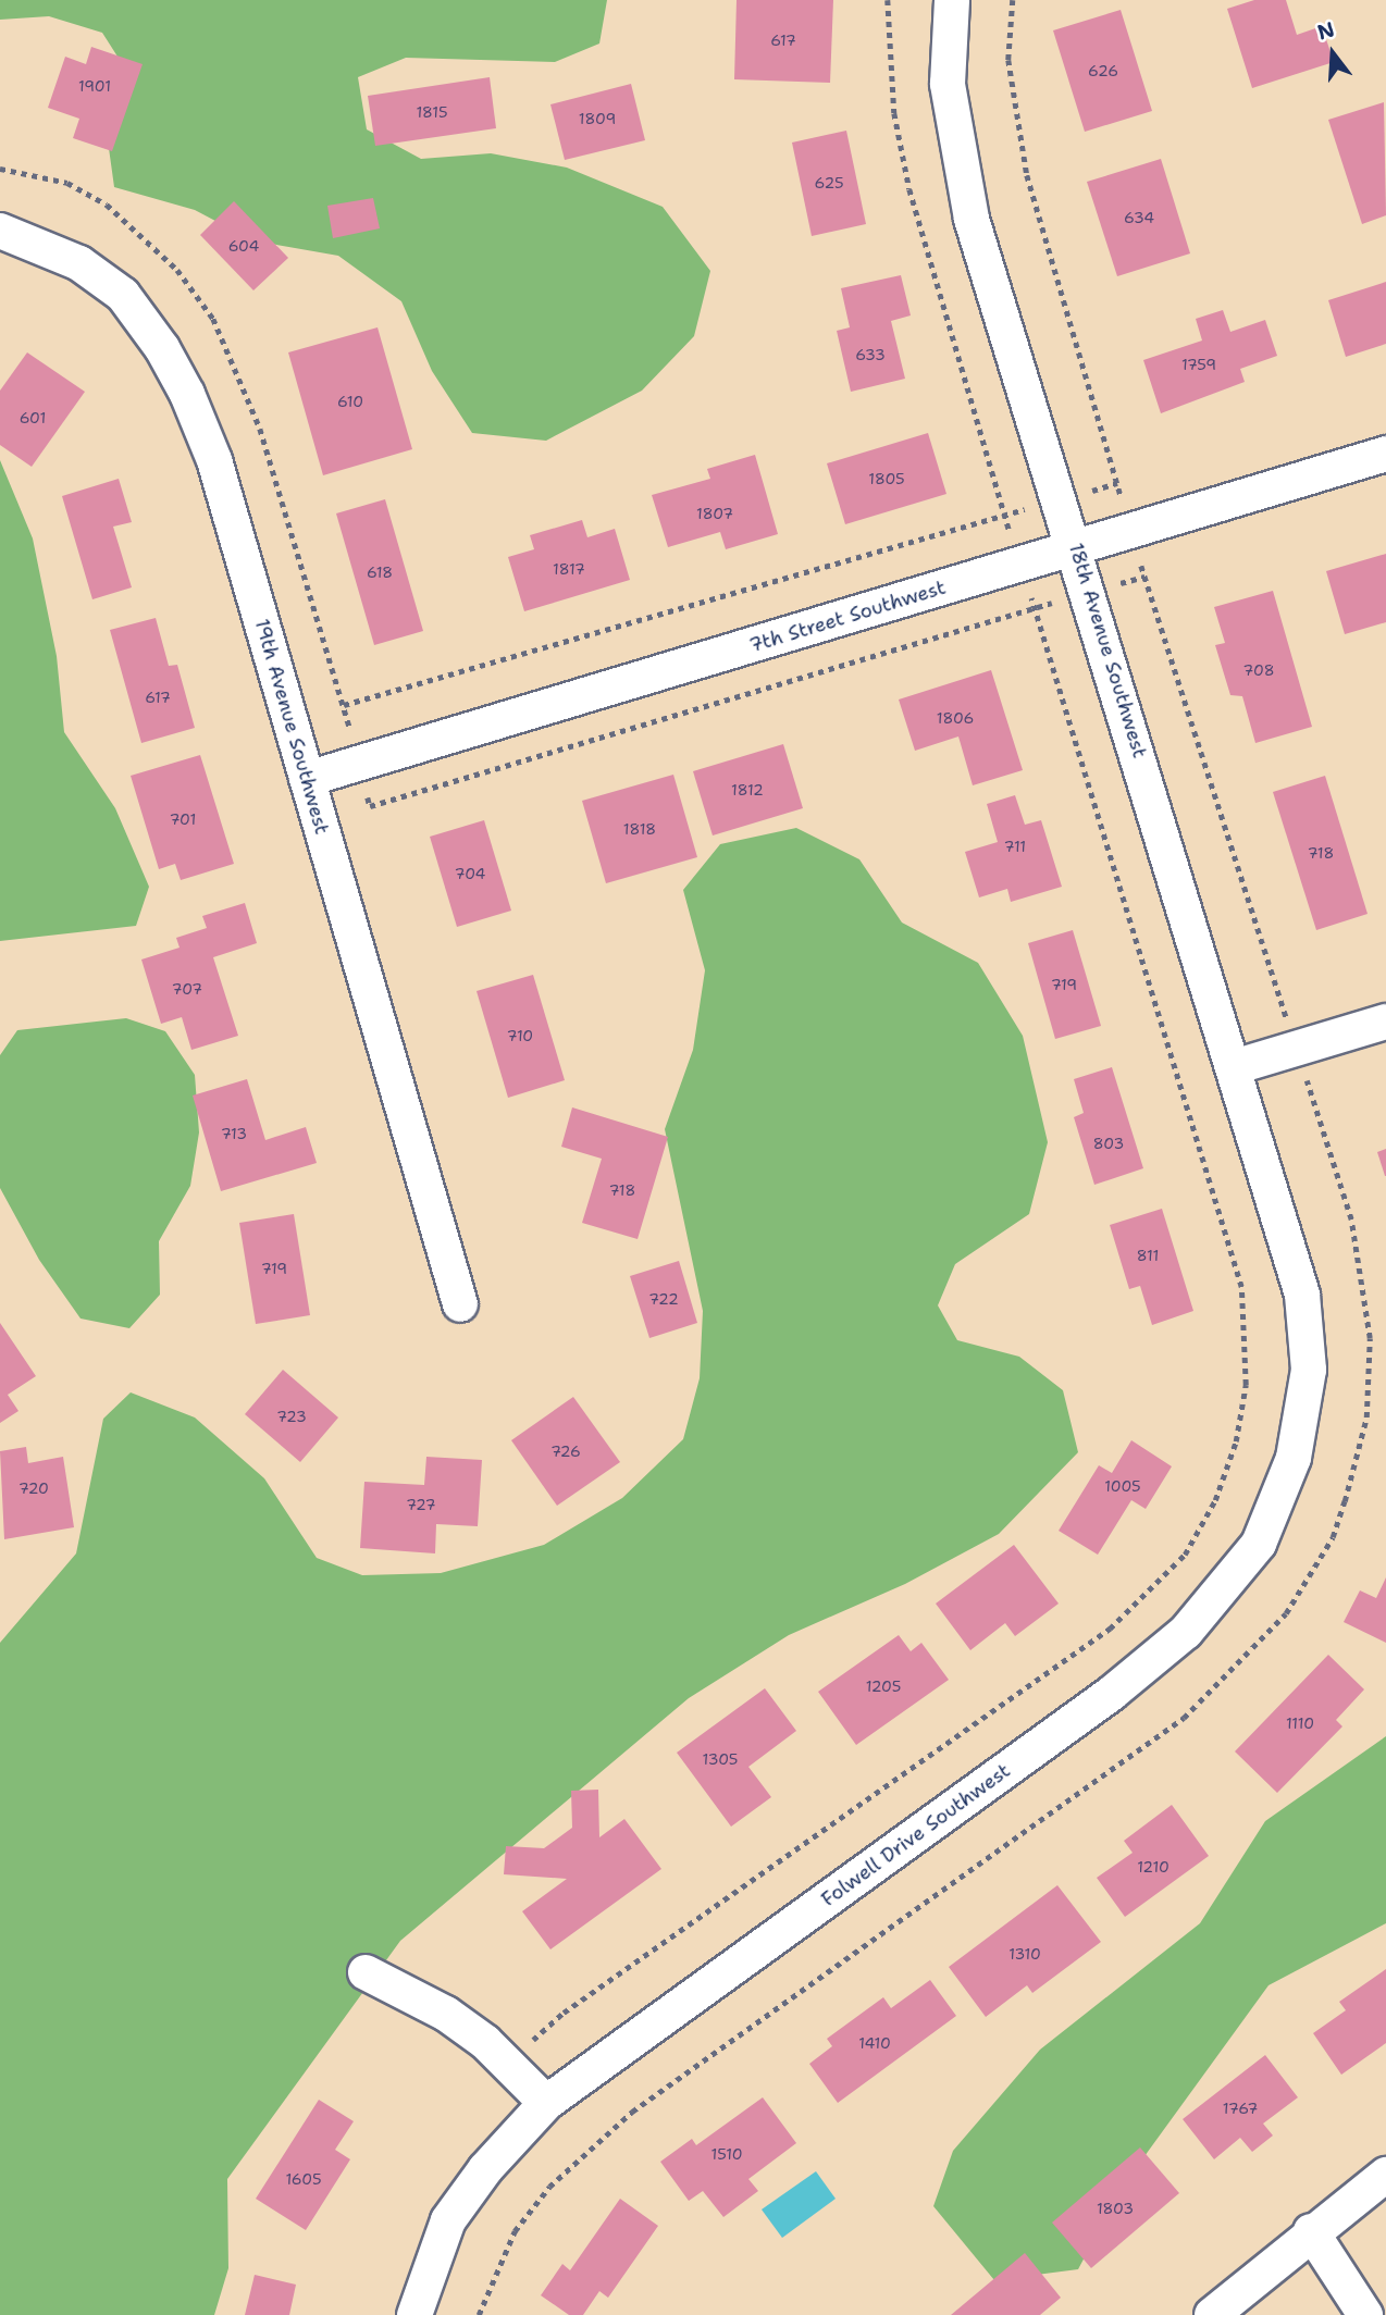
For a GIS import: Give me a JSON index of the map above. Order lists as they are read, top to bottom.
{
  "streets": {
    "street": [
      "7th Street Southwest",
      "18th Avenue Southwest",
      "19th Avenue Southwest",
      "Folwell Drive Southwest"
    ]
  },
  "crossings": [
    ["7th Street Southwest", "18th Avenue Southwest"],
    ["7th Street Southwest", "19th Avenue Southwest"],
    ["18th Avenue Southwest", "Folwell Drive Southwest"]
  ],
  "house_numbers": [
    "617",
    "626",
    "1901",
    "1815",
    "1809",
    "625",
    "634",
    "604",
    "633",
    "1759",
    "610",
    "601",
    "1805",
    "1807",
    "1817",
    "618",
    "708",
    "617",
    "1806",
    "1812",
    "701",
    "1818",
    "711",
    "718",
    "704",
    "719",
    "707",
    "710",
    "713",
    "803",
    "718",
    "811",
    "719",
    "722",
    "723",
    "726",
    "1005",
    "720",
    "727",
    "1205",
    "1110",
    "1305",
    "1210",
    "1310",
    "1410",
    "1767",
    "1510",
    "1605",
    "1803"
  ],
  "north": "top"
}
